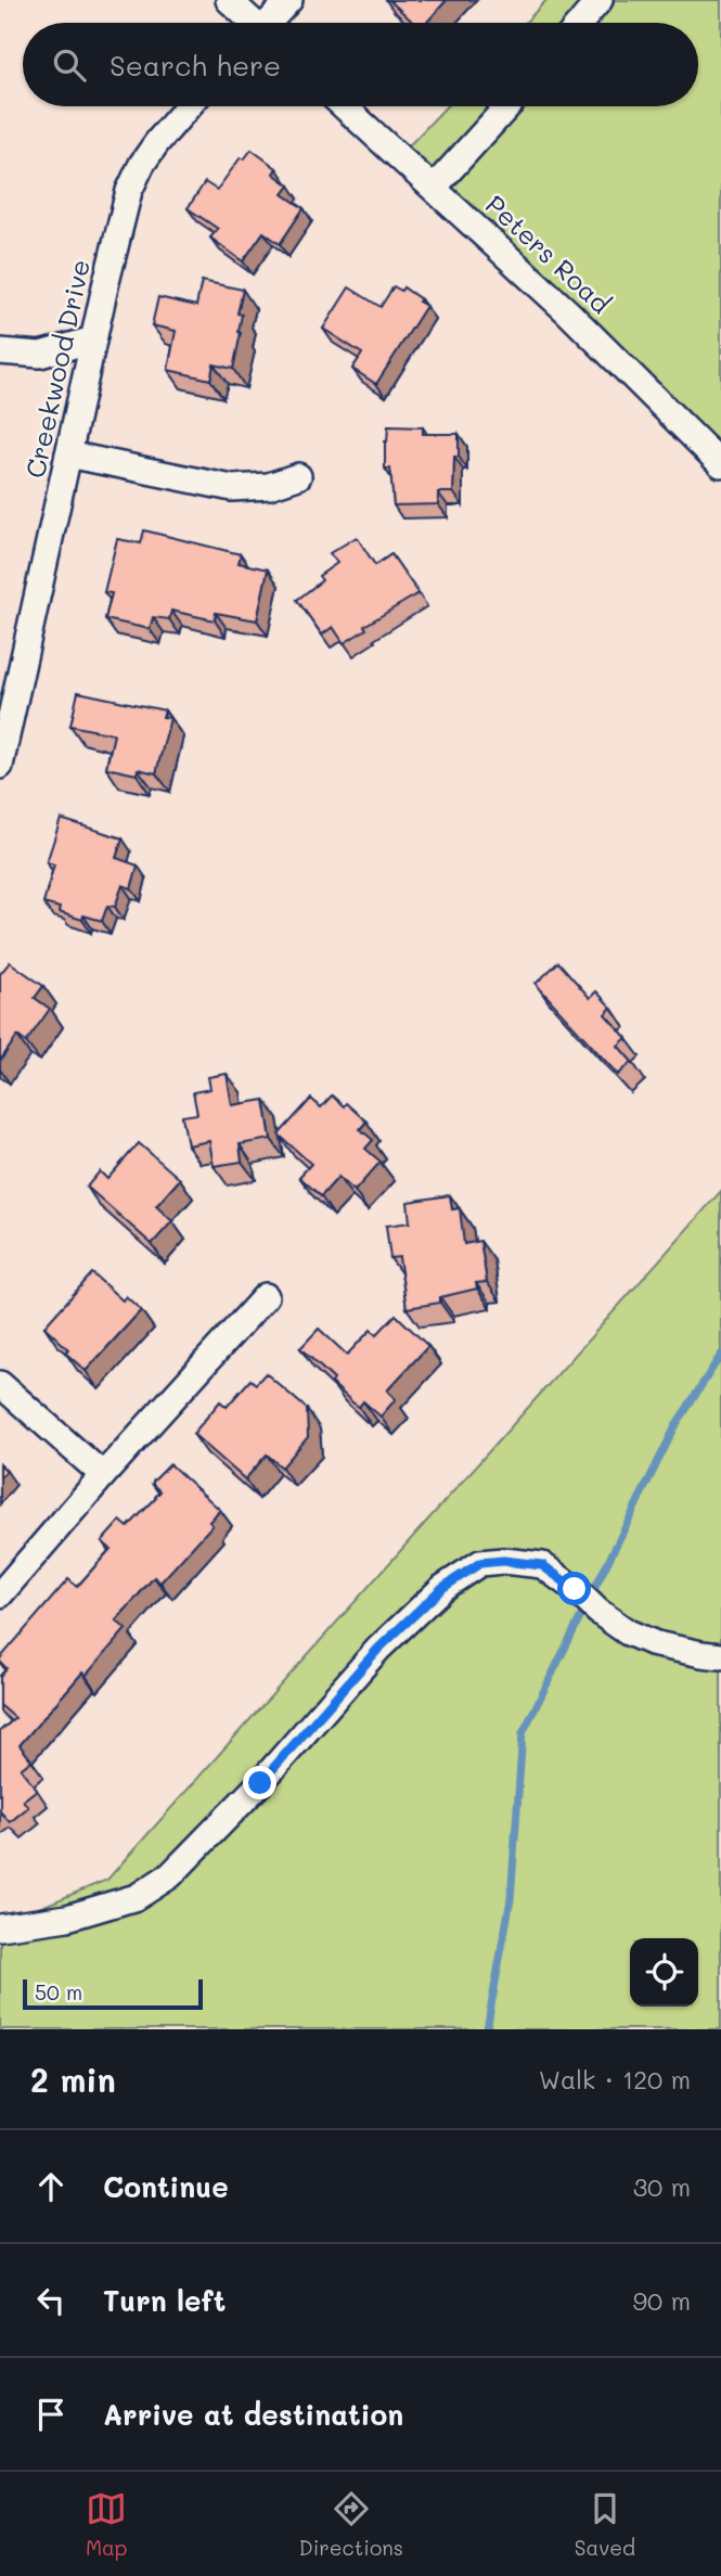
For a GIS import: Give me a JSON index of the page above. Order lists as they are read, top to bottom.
{
  "streets": {
    "street": ["Peters Road", "Creekwood Drive"]
  },
  "scale_bar": "50 m",
  "page": {
    "search": "Search here",
    "scale": "50 m",
    "heading": ["2 min", "Walk · 120 m"],
    "list": [
      ["Continue", "30 m"],
      ["Turn left", "90 m"],
      "Arrive at destination"
    ],
    "nav": ["Map", "Directions", "Saved"]
  }
}
